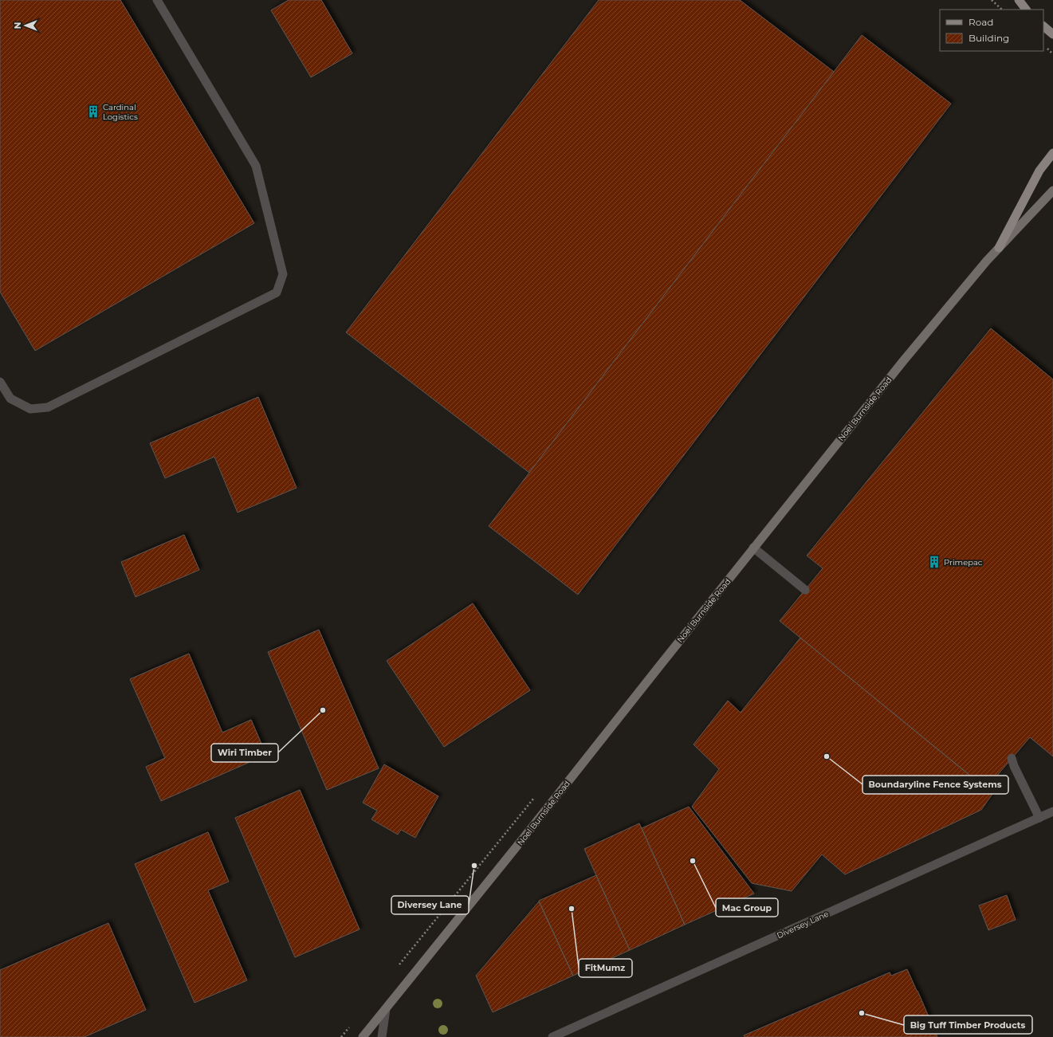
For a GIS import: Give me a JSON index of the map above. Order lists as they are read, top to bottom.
{
  "streets": {
    "main road": ["Noel Burnside Road"],
    "street": ["Diversey Lane"]
  },
  "places": {
    "building": ["Cardinal Logistics", "Primepac"],
    "other": [
      "Wiri Timber",
      "Boundaryline Fence Systems",
      "Mac Group",
      "Diversey Lane",
      "FitMumz",
      "Big Tuff Timber Products"
    ]
  },
  "legend": ["Road", "Building"],
  "north": "left"
}
